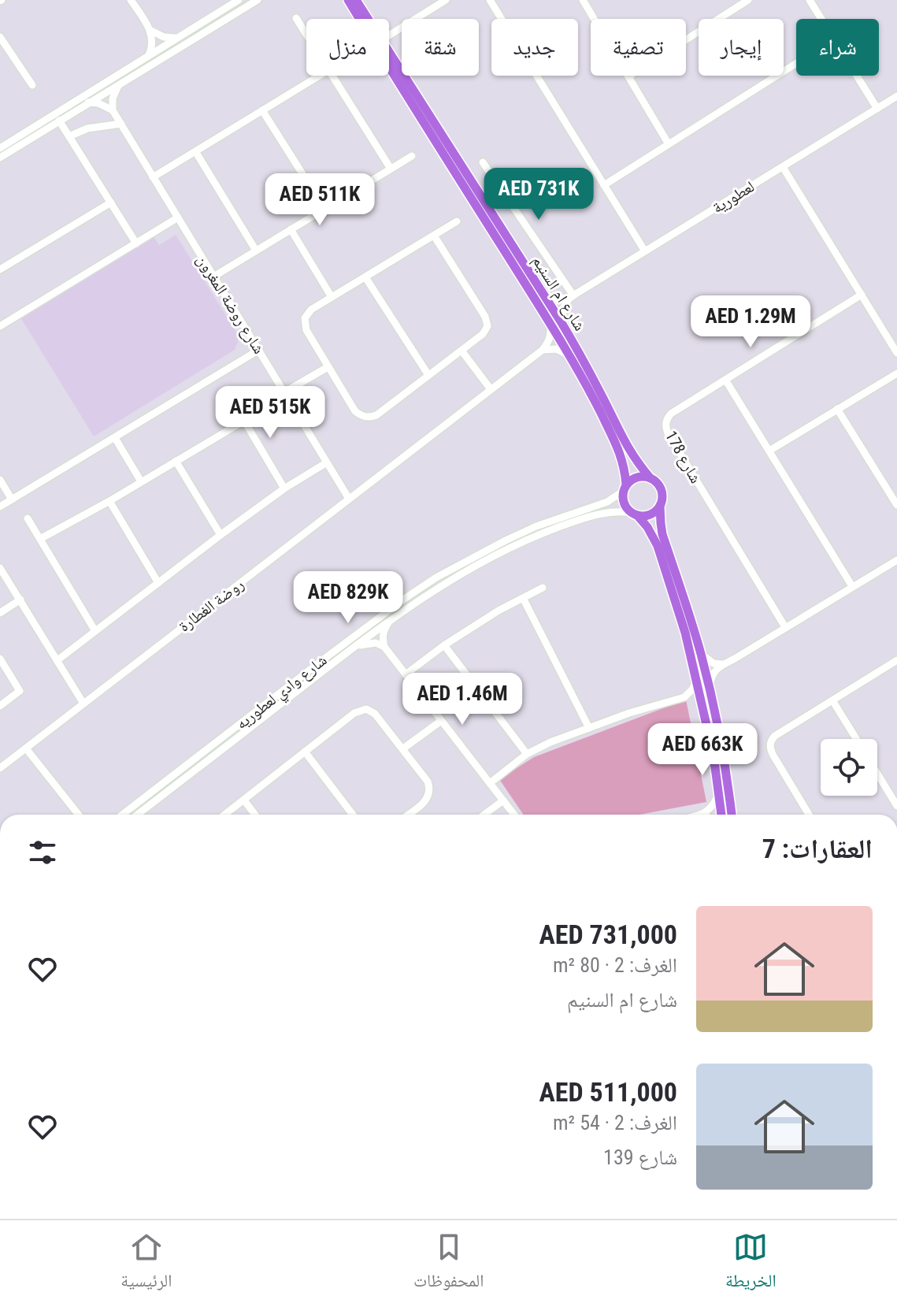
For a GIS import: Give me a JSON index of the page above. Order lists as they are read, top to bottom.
{
  "streets": {
    "main road": ["شارع ام السنيم"],
    "street": [
      "لعطورية",
      "شارع روضة المغرون",
      "شارع 178",
      "روضة الغطارة",
      "شارع وادي لعطوريه"
    ]
  },
  "crossings": [
    ["شارع ام السنيم", "شارع وادي لعطوريه"],
    ["شارع روضة المغرون", "روضة الغطارة"]
  ],
  "page": {
    "chip": [
      "شراء",
      "إيجار",
      "تصفية",
      "جديد",
      "شقة",
      "منزل"
    ],
    "price": [
      "AED 731K",
      "AED 511K",
      "AED 1.29M",
      "AED 515K",
      "AED 829K",
      "AED 1.46M",
      "AED 663K"
    ],
    "heading": "العقارات: 7",
    "list": [
      {
        "name": "AED 731,000",
        "note": "الغرف: 2 · 80 m² · شارع ام السنيم"
      },
      {
        "name": "AED 511,000",
        "note": "الغرف: 2 · 54 m² · شارع 139"
      }
    ],
    "tabs": ["الخريطة", "المحفوظات", "الرئيسية"]
  }
}
